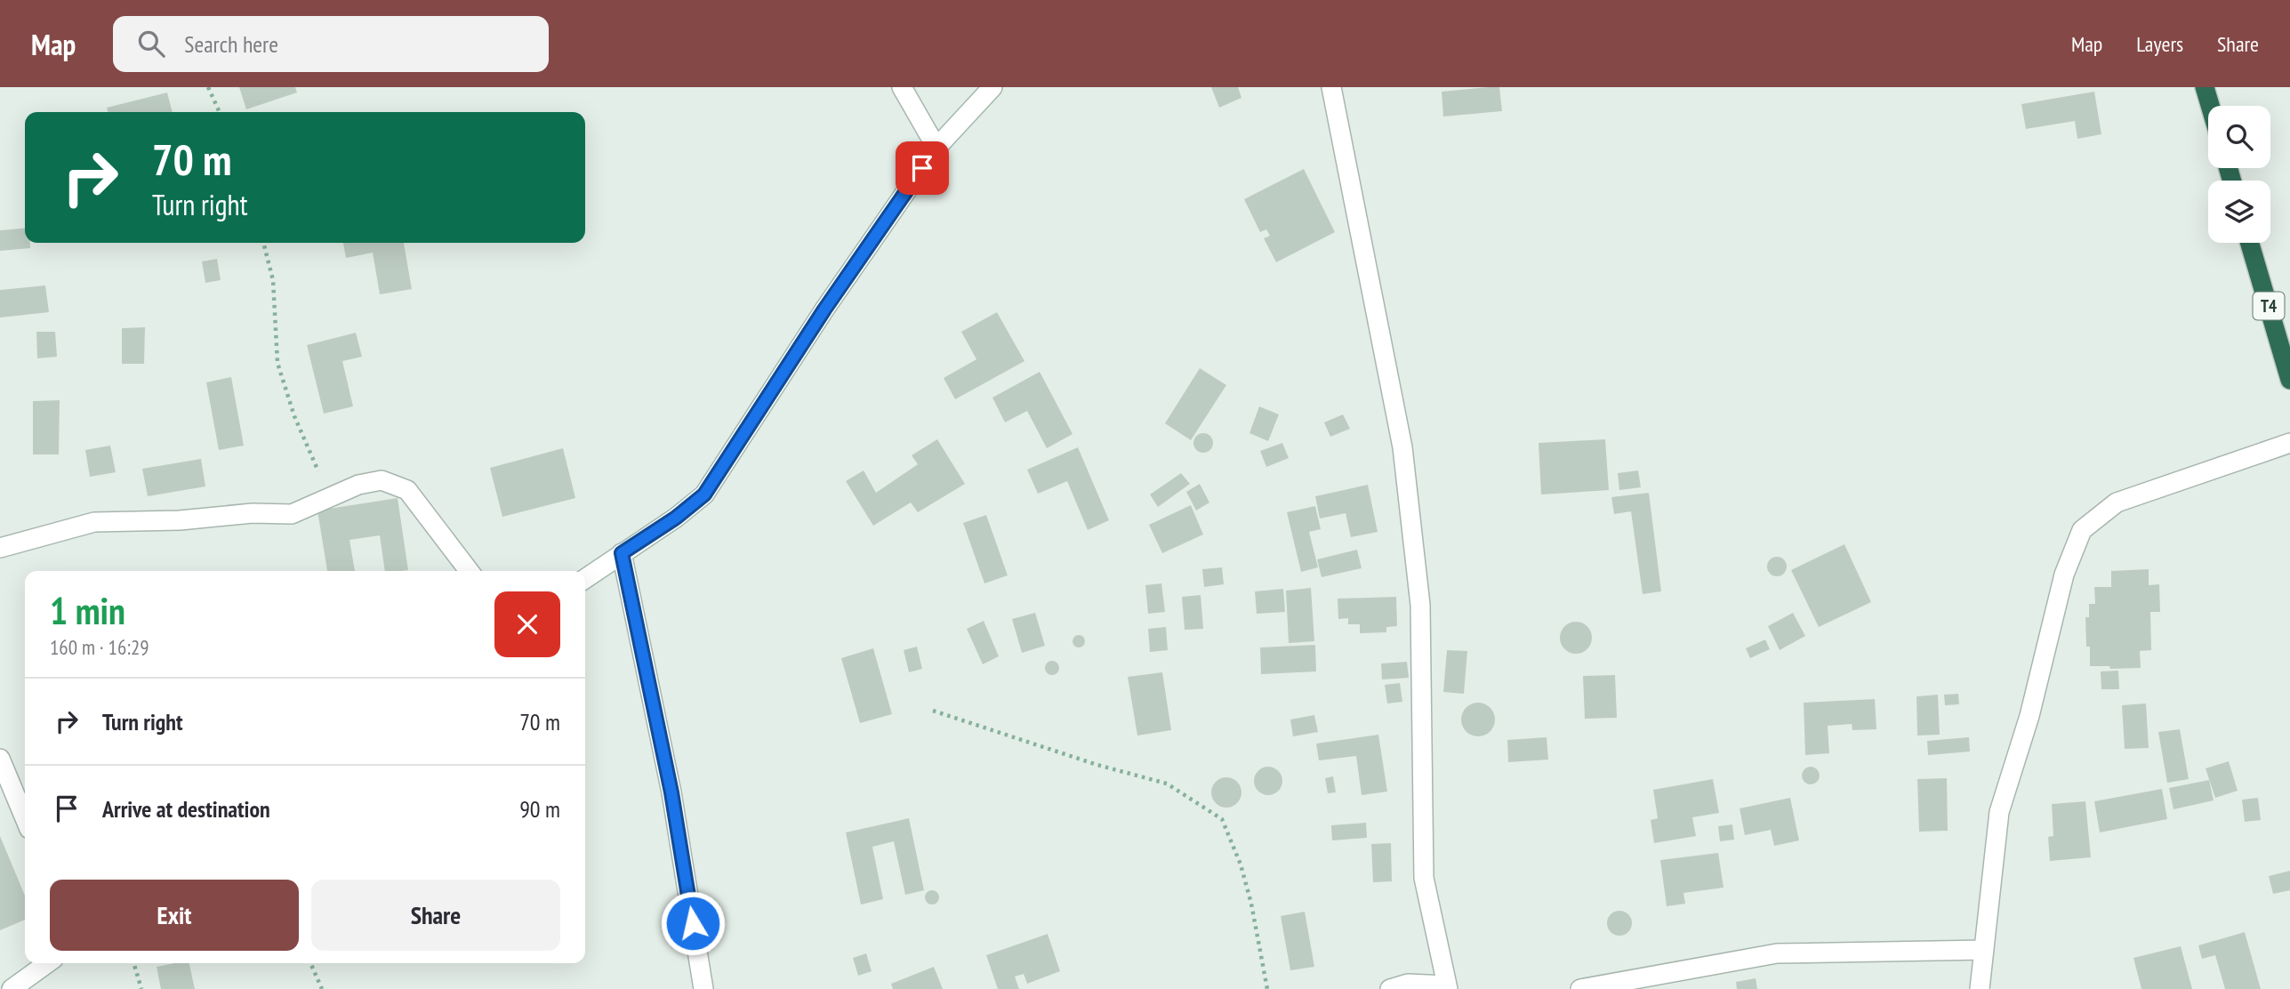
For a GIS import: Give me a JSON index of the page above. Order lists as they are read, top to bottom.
{
  "streets": {
    "highway": ["T4"]
  },
  "page": {
    "header": "Map",
    "search": "Search here",
    "nav": ["Map", "Layers", "Share"],
    "turn": ["70 m", "Turn right"],
    "heading": ["1 min", "160 m · 16:29"],
    "list": [
      {
        "name": "Turn right",
        "value": "70 m"
      },
      {
        "name": "Arrive at destination",
        "value": "90 m"
      }
    ],
    "buttons": ["Exit", "Share"]
  }
}
